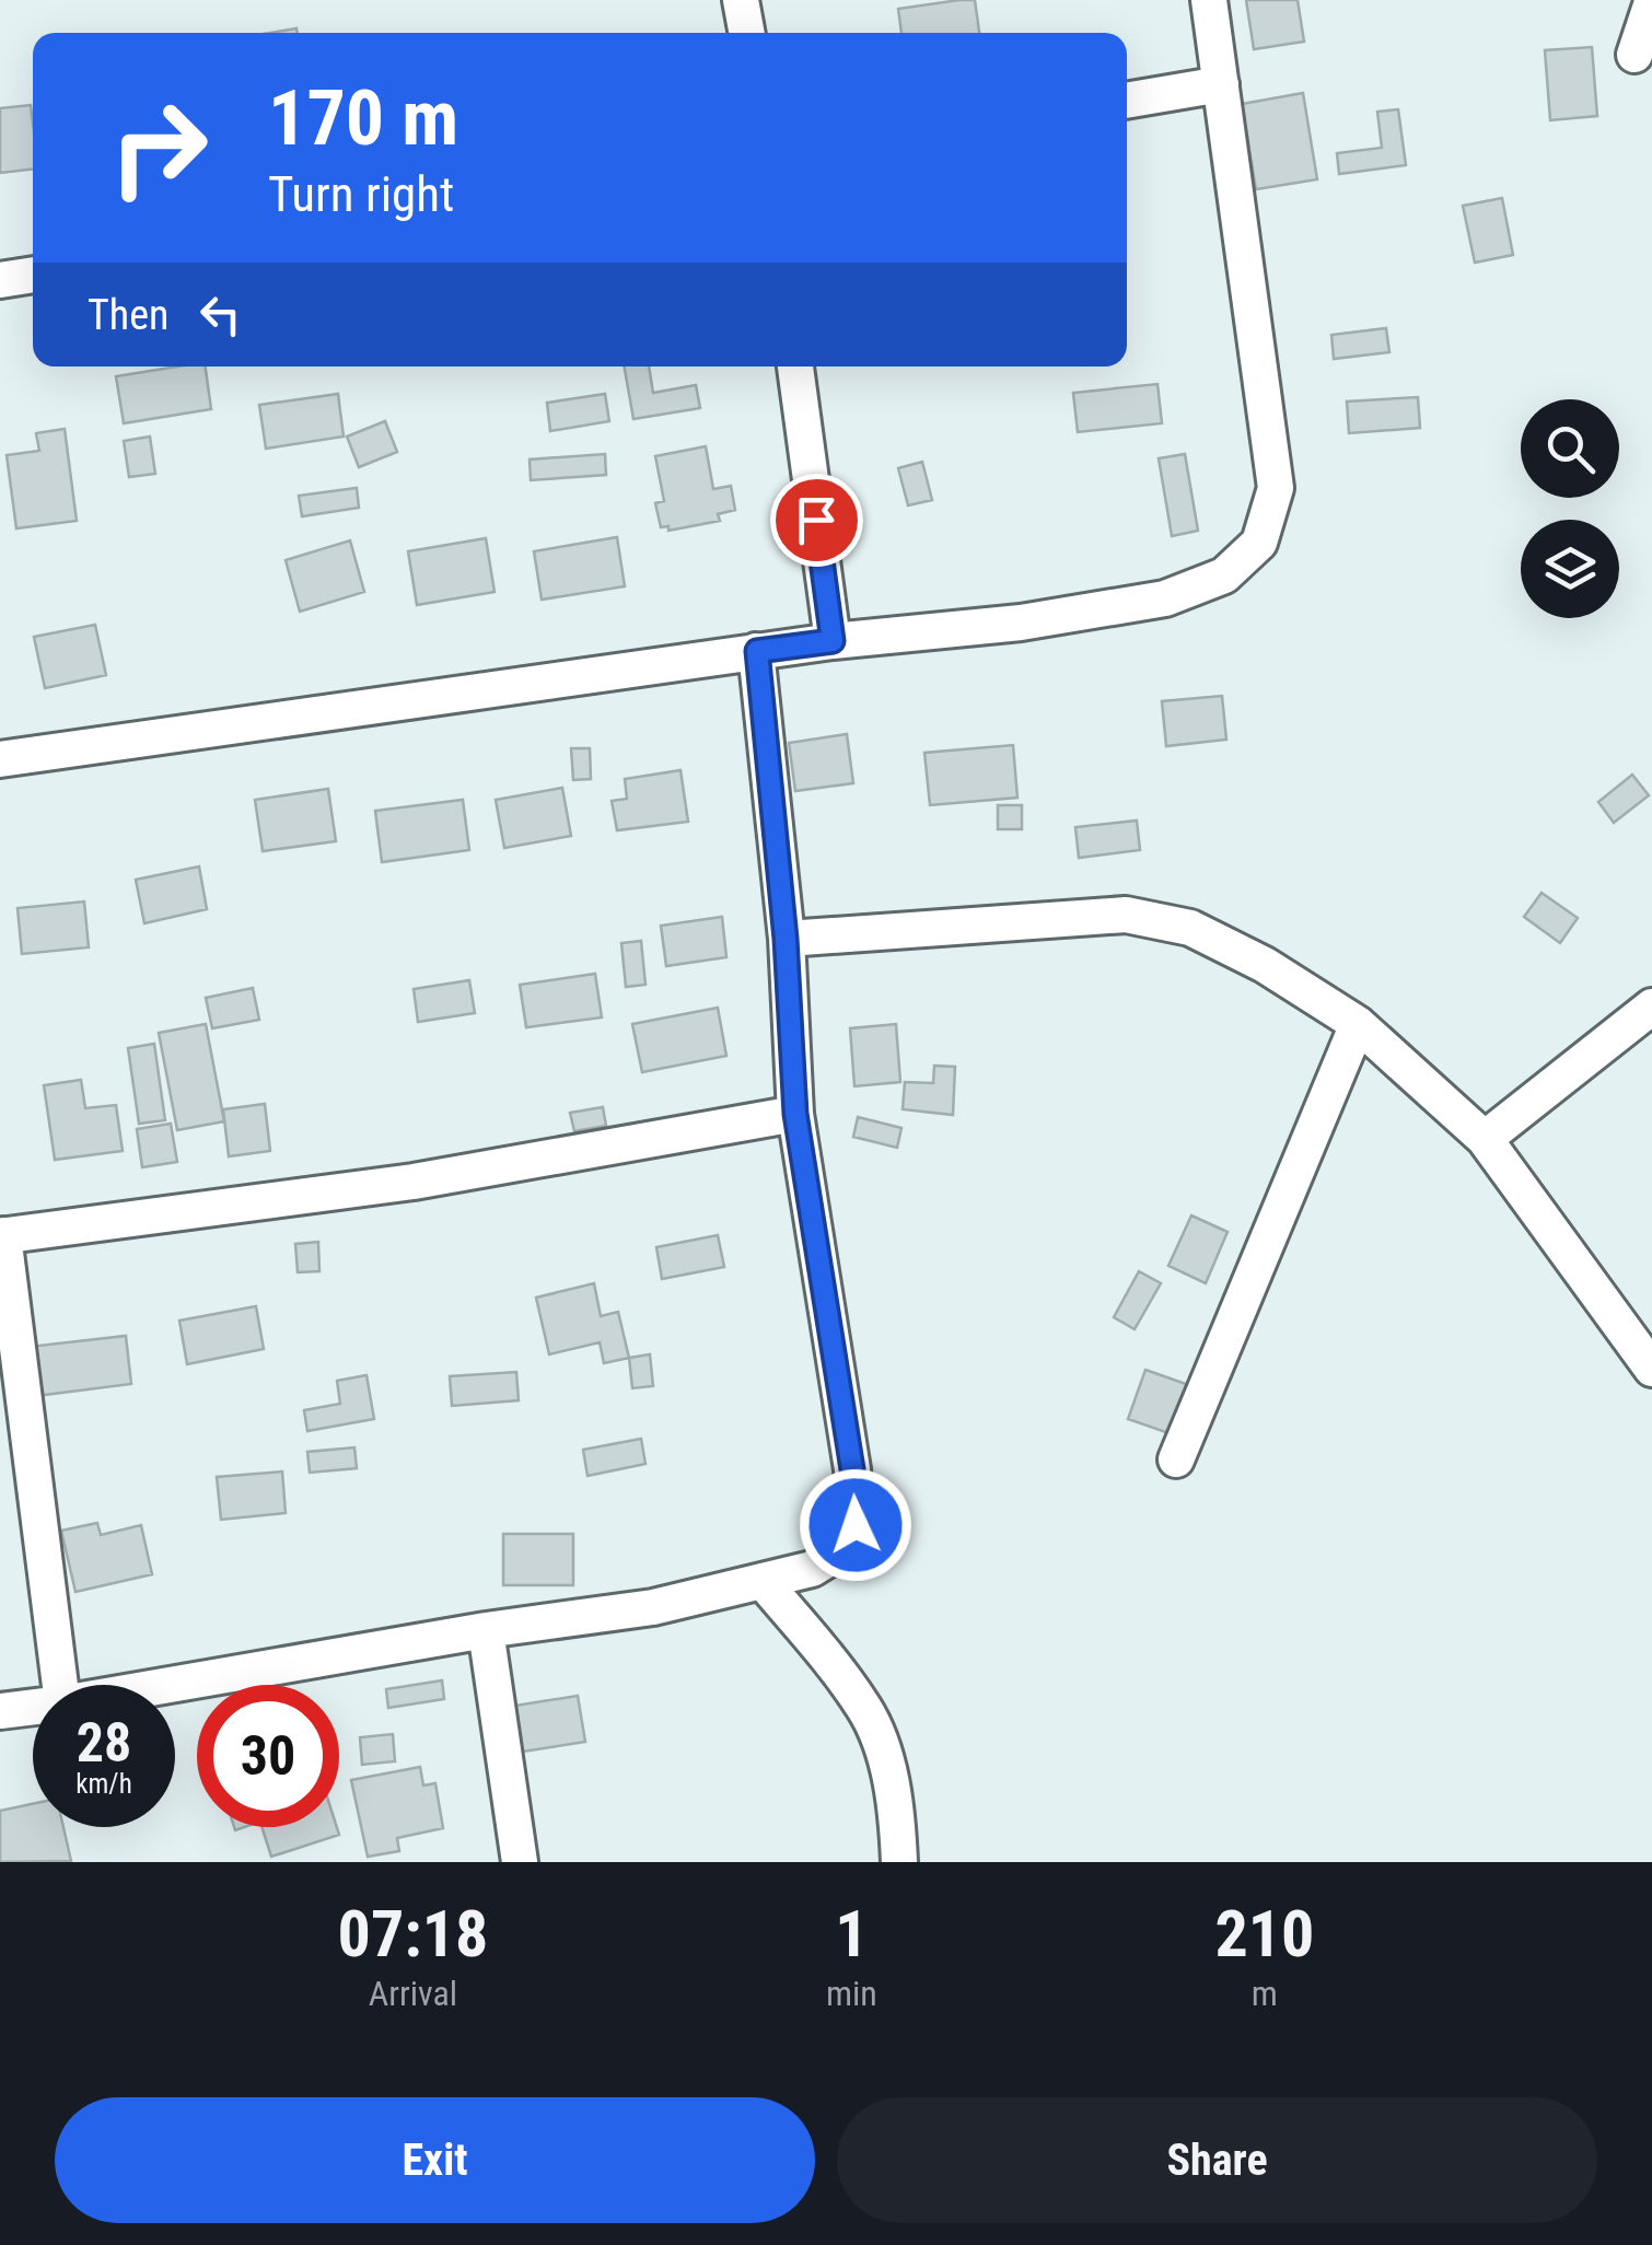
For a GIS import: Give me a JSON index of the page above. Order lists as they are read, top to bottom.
{
  "page": {
    "turn": ["170 m", "Turn right"],
    "then": "Then",
    "speed": "28 km/h",
    "limit": "30",
    "eta": [
      "07:18",
      "Arrival",
      "1",
      "min",
      "210",
      "m"
    ],
    "buttons": ["Exit", "Share"]
  }
}
